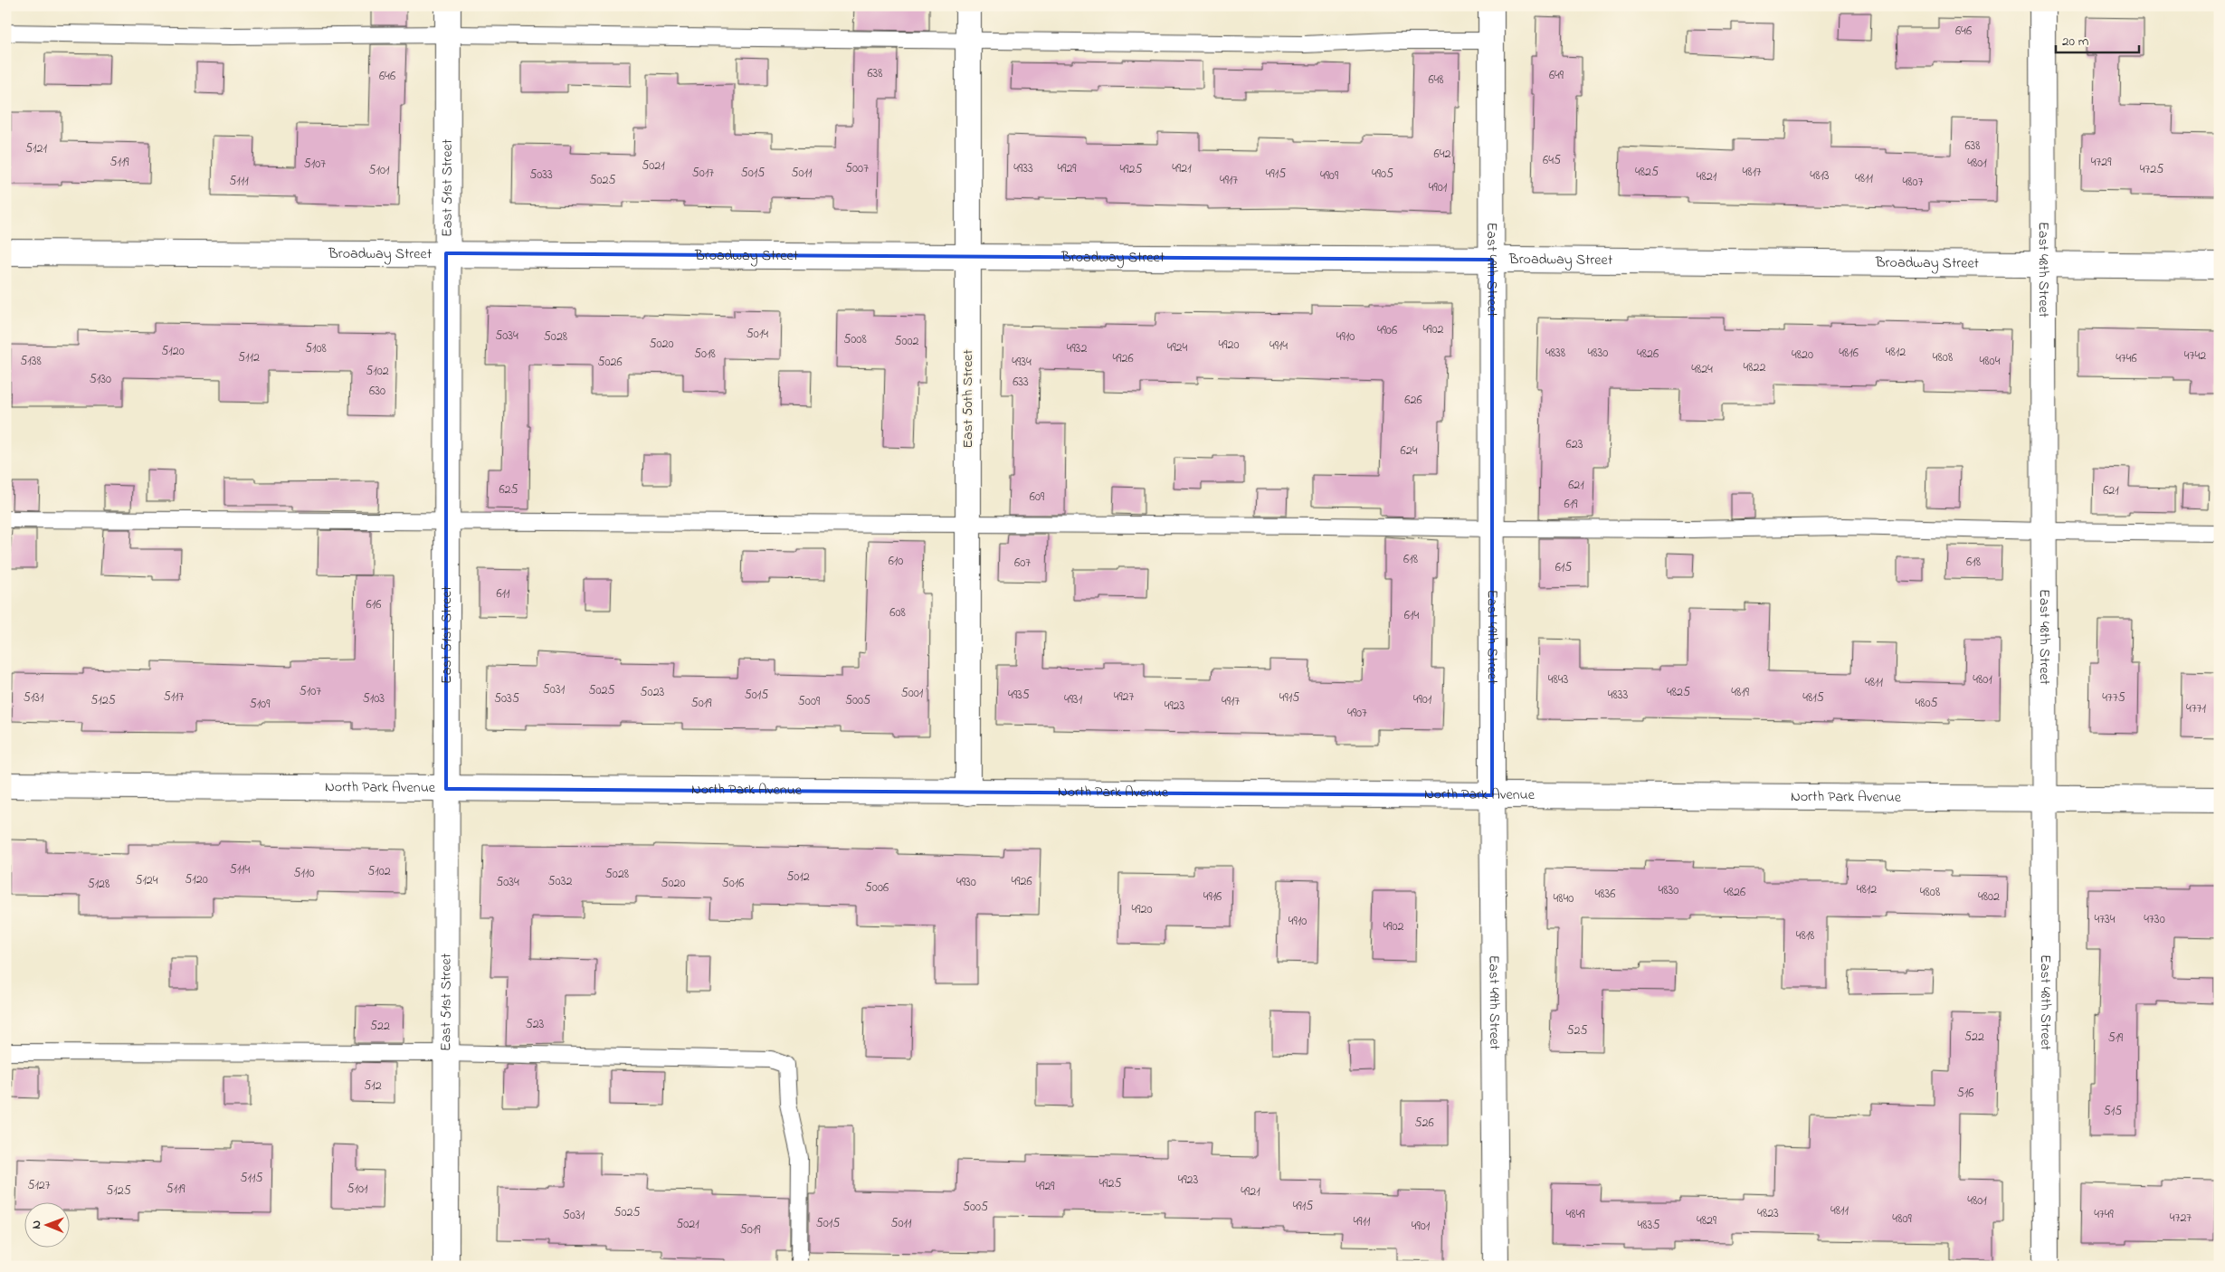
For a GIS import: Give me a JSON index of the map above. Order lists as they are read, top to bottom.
{
  "streets": {
    "street": [
      "East 51st Street",
      "Broadway Street",
      "East 49th Street",
      "East 48th Street",
      "East 50th Street",
      "North Park Avenue"
    ]
  },
  "crossings": [
    ["East 51st Street", "Broadway Street"],
    ["East 51st Street", "North Park Avenue"],
    ["Broadway Street", "East 49th Street"],
    ["Broadway Street", "East 48th Street"],
    ["Broadway Street", "East 50th Street"],
    ["East 49th Street", "North Park Avenue"],
    ["East 48th Street", "North Park Avenue"],
    ["East 50th Street", "North Park Avenue"]
  ],
  "house_numbers": [
    "646",
    "638",
    "649",
    "646",
    "648",
    "638",
    "5121",
    "642",
    "645",
    "5119",
    "4729",
    "4801",
    "5107",
    "5021",
    "5007",
    "4933",
    "4929",
    "4921",
    "4925",
    "4725",
    "5101",
    "4825",
    "4817",
    "5017",
    "5015",
    "5011",
    "4915",
    "4905",
    "5033",
    "4909",
    "4813",
    "4821",
    "4811",
    "5025",
    "4917",
    "5111",
    "4807",
    "4901",
    "4902",
    "4906",
    "5014",
    "5034",
    "5028",
    "4910",
    "5008",
    "5002",
    "5020",
    "4920",
    "4914",
    "4924",
    "5108",
    "4932",
    "5120",
    "4812",
    "4838",
    "4830",
    "4816",
    "5018",
    "4826",
    "4820",
    "4742",
    "5112",
    "4808",
    "4926",
    "4746",
    "5138",
    "4804",
    "5026",
    "4934",
    "4822",
    "4824",
    "5102",
    "5130",
    "633",
    "630",
    "626",
    "623",
    "624",
    "621",
    "625",
    "621",
    "609",
    "619",
    "618",
    "610",
    "618",
    "607",
    "615",
    "611",
    "616",
    "608",
    "614",
    "4843",
    "4801",
    "4811",
    "5031",
    "5025",
    "5107",
    "5023",
    "4825",
    "4819",
    "5001",
    "5015",
    "4935",
    "4833",
    "5117",
    "4927",
    "5131",
    "4915",
    "4815",
    "4775",
    "5103",
    "5035",
    "4931",
    "4901",
    "5125",
    "5005",
    "5009",
    "4917",
    "5019",
    "4805",
    "5109",
    "4923",
    "4771",
    "4907",
    "5114",
    "5102",
    "5110",
    "5028",
    "5012",
    "5120",
    "5124",
    "5032",
    "4926",
    "5034",
    "4930",
    "5020",
    "5016",
    "5128",
    "5006",
    "4812",
    "4830",
    "4826",
    "4808",
    "4836",
    "4916",
    "4802",
    "4840",
    "4920",
    "4734",
    "4730",
    "4910",
    "4902",
    "4818",
    "523",
    "522",
    "525",
    "522",
    "519",
    "512",
    "516",
    "515",
    "526",
    "5115",
    "4923",
    "4925",
    "5127",
    "4929",
    "5119",
    "5101",
    "5125",
    "4921",
    "4801",
    "4915",
    "5005",
    "4811",
    "5025",
    "4823",
    "4849",
    "4749",
    "5031",
    "4727",
    "4809",
    "4829",
    "4911",
    "5015",
    "5011",
    "5021",
    "4835",
    "4901",
    "5019"
  ],
  "scale_bar": "20 m",
  "north": "left"
}
